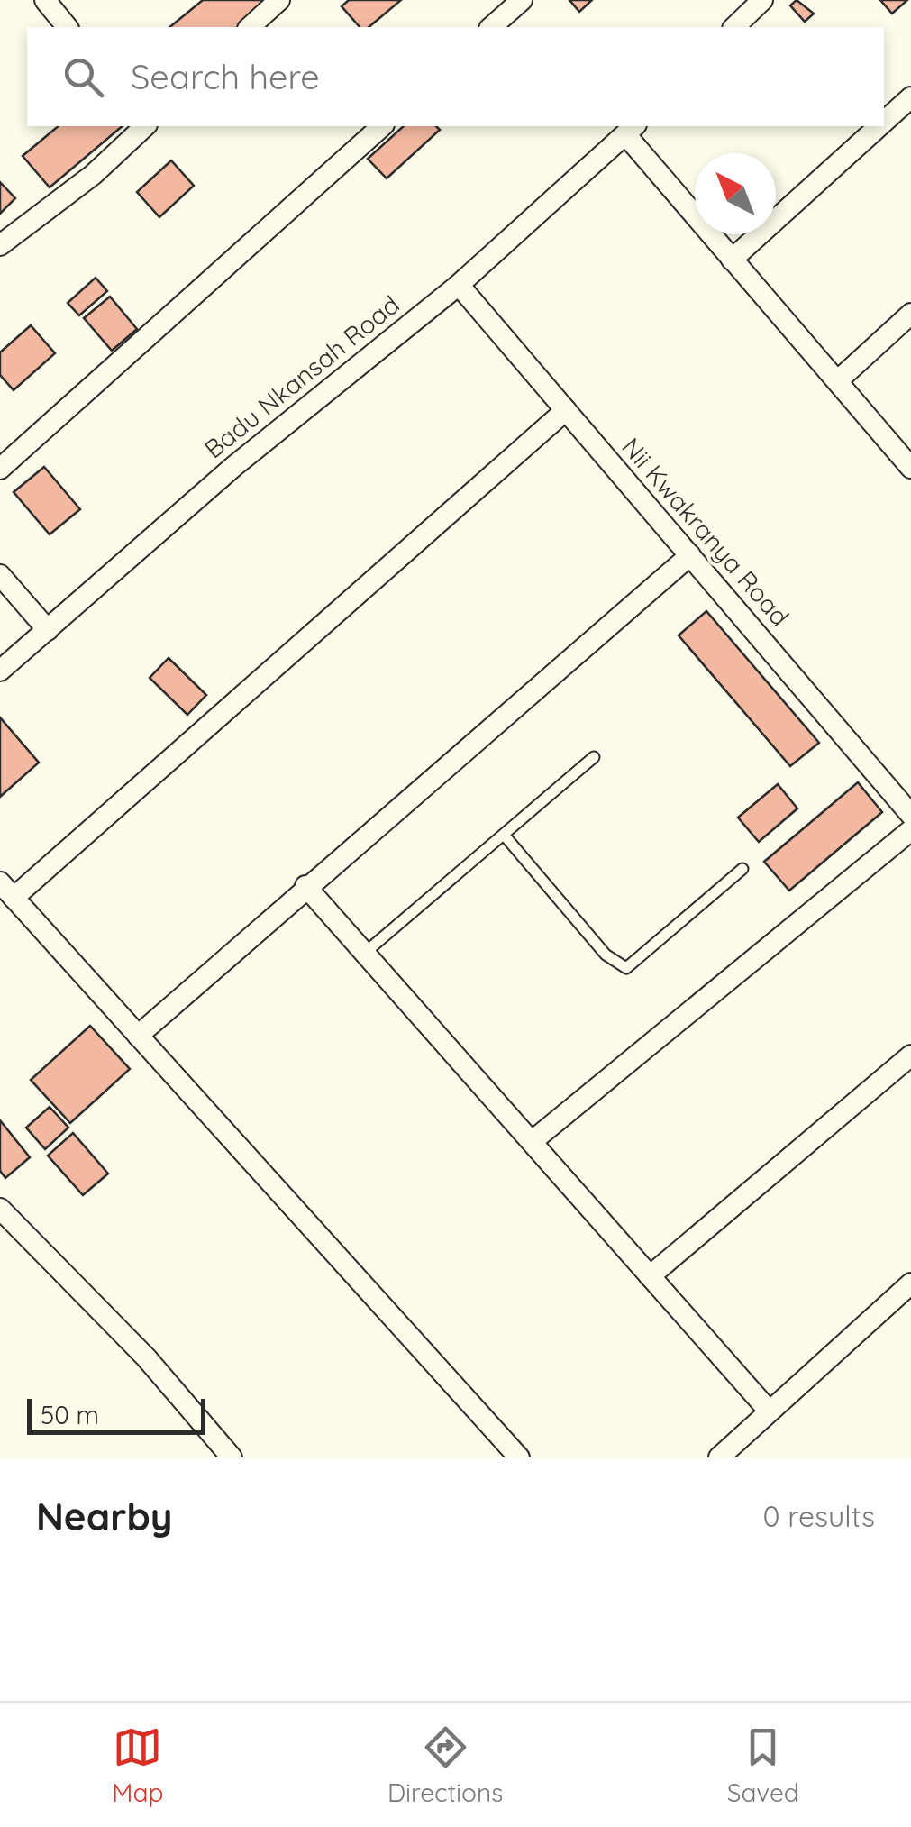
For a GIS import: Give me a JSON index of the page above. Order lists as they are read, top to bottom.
{
  "streets": {
    "street": ["Badu Nkansah Road", "Nii Kwakranya Road"]
  },
  "crossings": [
    ["Badu Nkansah Road", "Nii Kwakranya Road"]
  ],
  "scale_bar": "50 m",
  "north": "top left",
  "page": {
    "search": "Search here",
    "scale": "50 m",
    "heading": ["Nearby", "0 results"],
    "nav": ["Map", "Directions", "Saved"]
  }
}
